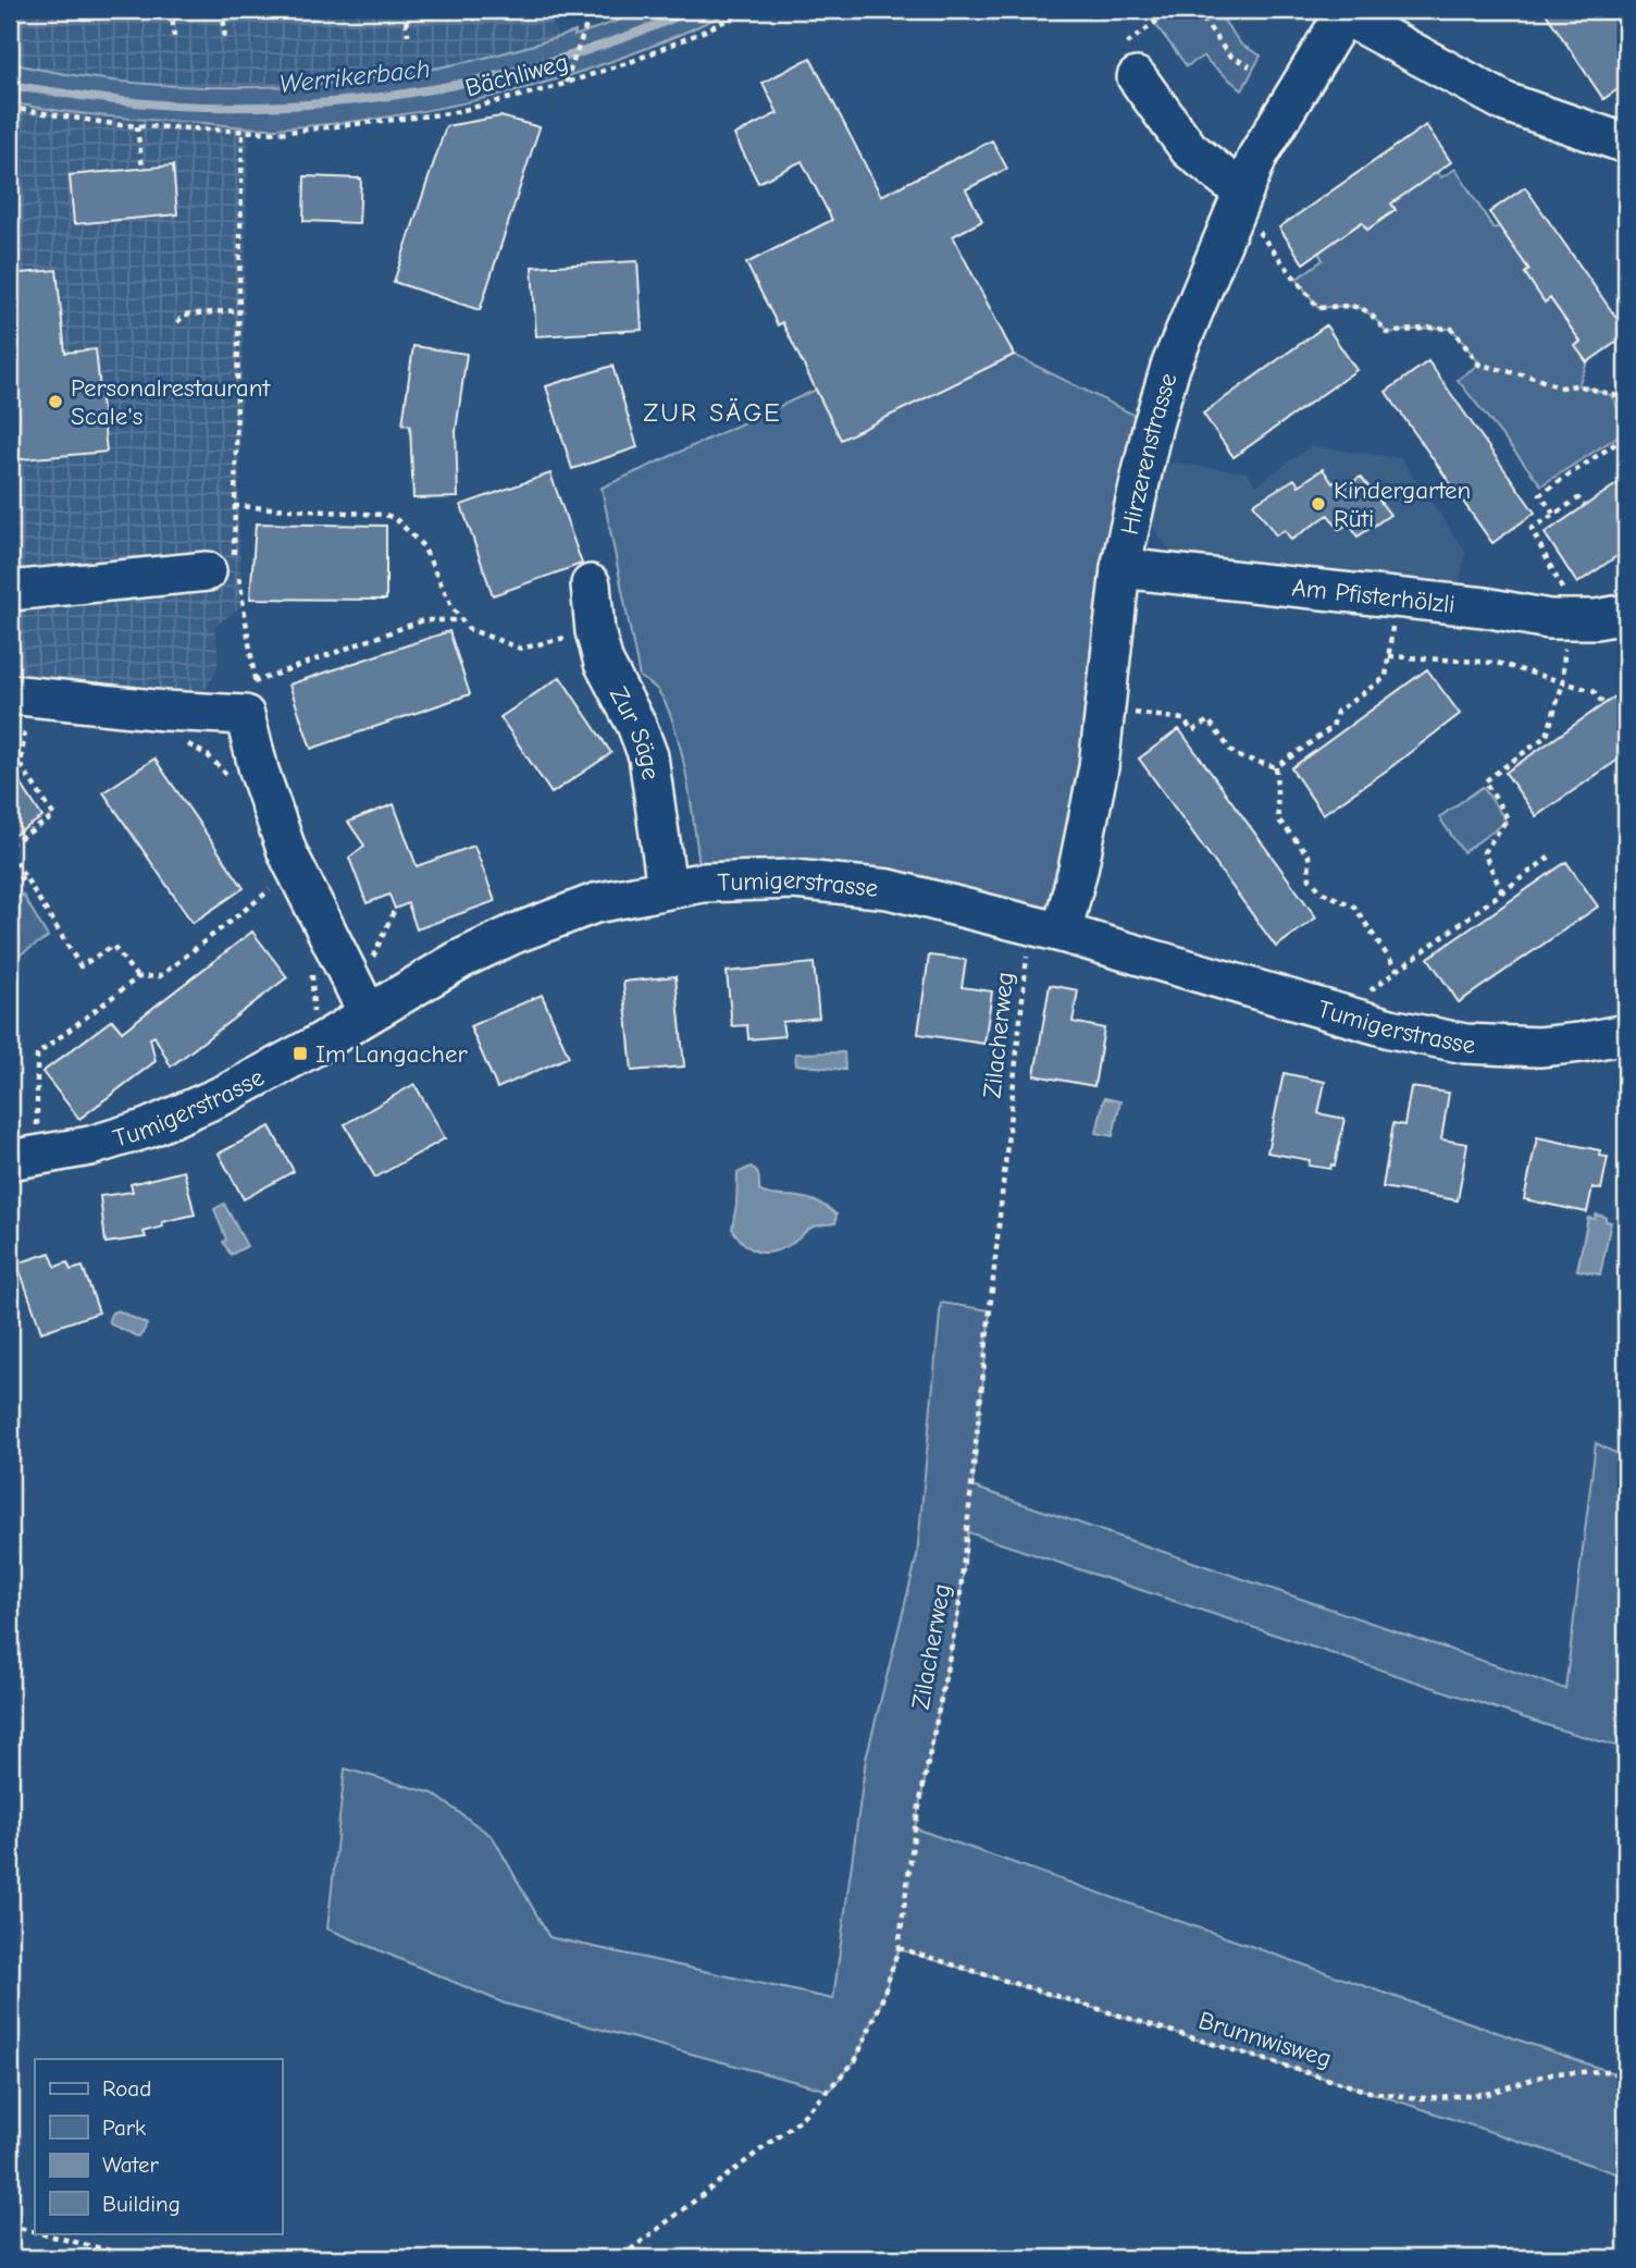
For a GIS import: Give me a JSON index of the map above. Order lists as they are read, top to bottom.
{
  "streets": {
    "street": [
      "Hirzerenstrasse",
      "Am Pfisterhölzli",
      "Zur Säge",
      "Tumigerstrasse"
    ],
    "path": ["Bächliweg", "Zilacherweg", "Brunnwisweg"]
  },
  "crossings": [
    ["Hirzerenstrasse", "Am Pfisterhölzli"],
    ["Hirzerenstrasse", "Tumigerstrasse"],
    ["Hirzerenstrasse", "Zilacherweg"],
    ["Zur Säge", "Tumigerstrasse"],
    ["Tumigerstrasse", "Zilacherweg"],
    ["Zilacherweg", "Brunnwisweg"]
  ],
  "districts": ["ZUR SÄGE"],
  "water": ["Werrikerbach"],
  "places": {
    "other": ["Personalrestaurant Scale's", "Kindergarten Rüti"],
    "transit": ["Im Langacher"]
  },
  "legend": [
    "Road",
    "Park",
    "Water",
    "Building"
  ]
}
